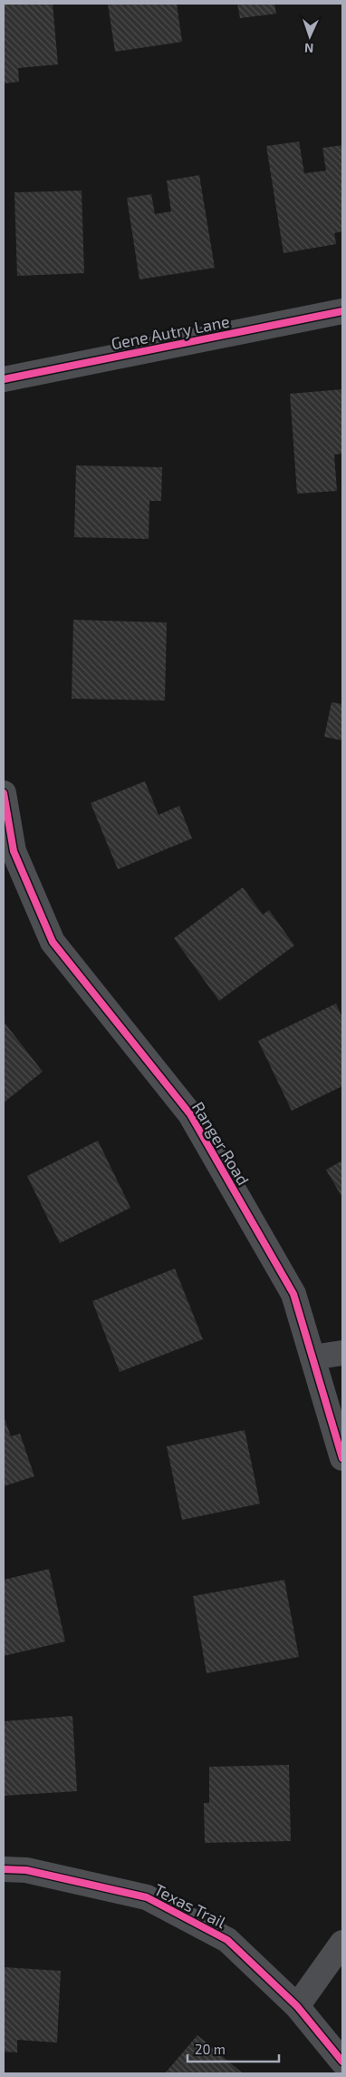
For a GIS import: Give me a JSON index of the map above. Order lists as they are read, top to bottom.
{
  "streets": {
    "street": ["Gene Autry Lane", "Ranger Road", "Texas Trail"]
  },
  "scale_bar": "20 m",
  "north": "bottom"
}
